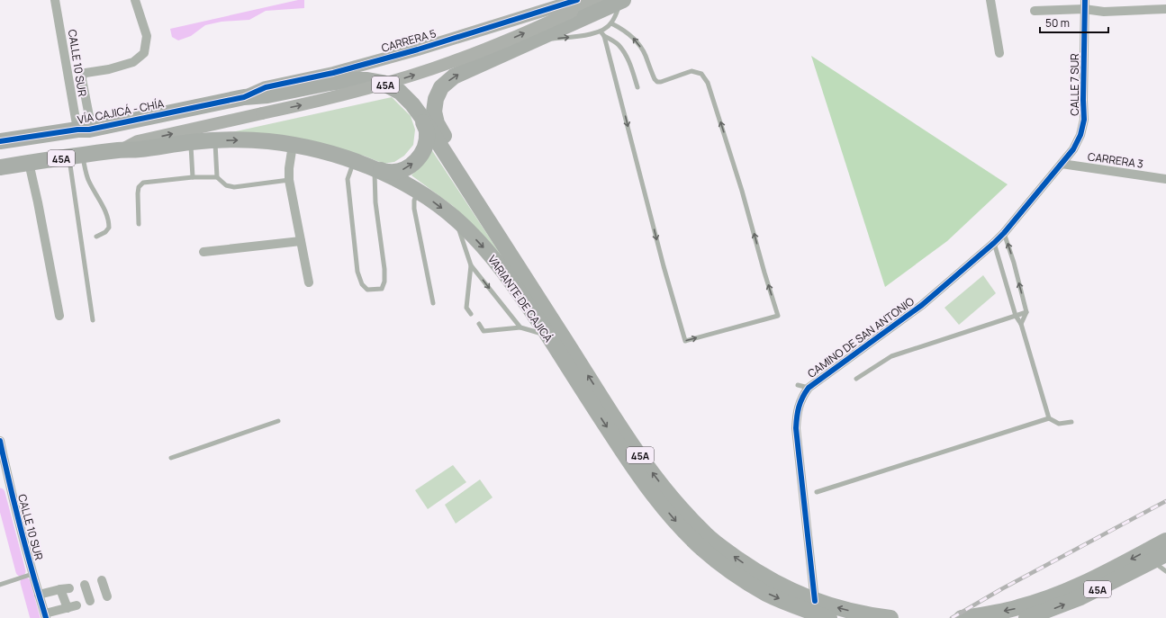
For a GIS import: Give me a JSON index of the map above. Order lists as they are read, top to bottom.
{
  "streets": {
    "highway": ["45A", "VÍA CAJICÁ - CHÍA", "VARIANTE DE CAJICÁ"],
    "main road": ["CARRERA 5"],
    "street": [
      "CALLE 10 SUR",
      "CALLE 7 SUR",
      "CARRERA 3",
      "CAMINO DE SAN ANTONIO"
    ]
  },
  "crossings": [
    ["CARRERA 5", "VÍA CAJICÁ - CHÍA"],
    ["CARRERA 5", "VARIANTE DE CAJICÁ"],
    ["CALLE 10 SUR", "VÍA CAJICÁ - CHÍA"],
    ["45A", "VARIANTE DE CAJICÁ"],
    ["CALLE 7 SUR", "CARRERA 3"],
    ["CALLE 7 SUR", "CAMINO DE SAN ANTONIO"],
    ["VÍA CAJICÁ - CHÍA", "VARIANTE DE CAJICÁ"],
    ["CARRERA 3", "CAMINO DE SAN ANTONIO"],
    ["VARIANTE DE CAJICÁ", "CAMINO DE SAN ANTONIO"]
  ],
  "scale_bar": "50 m"
}
